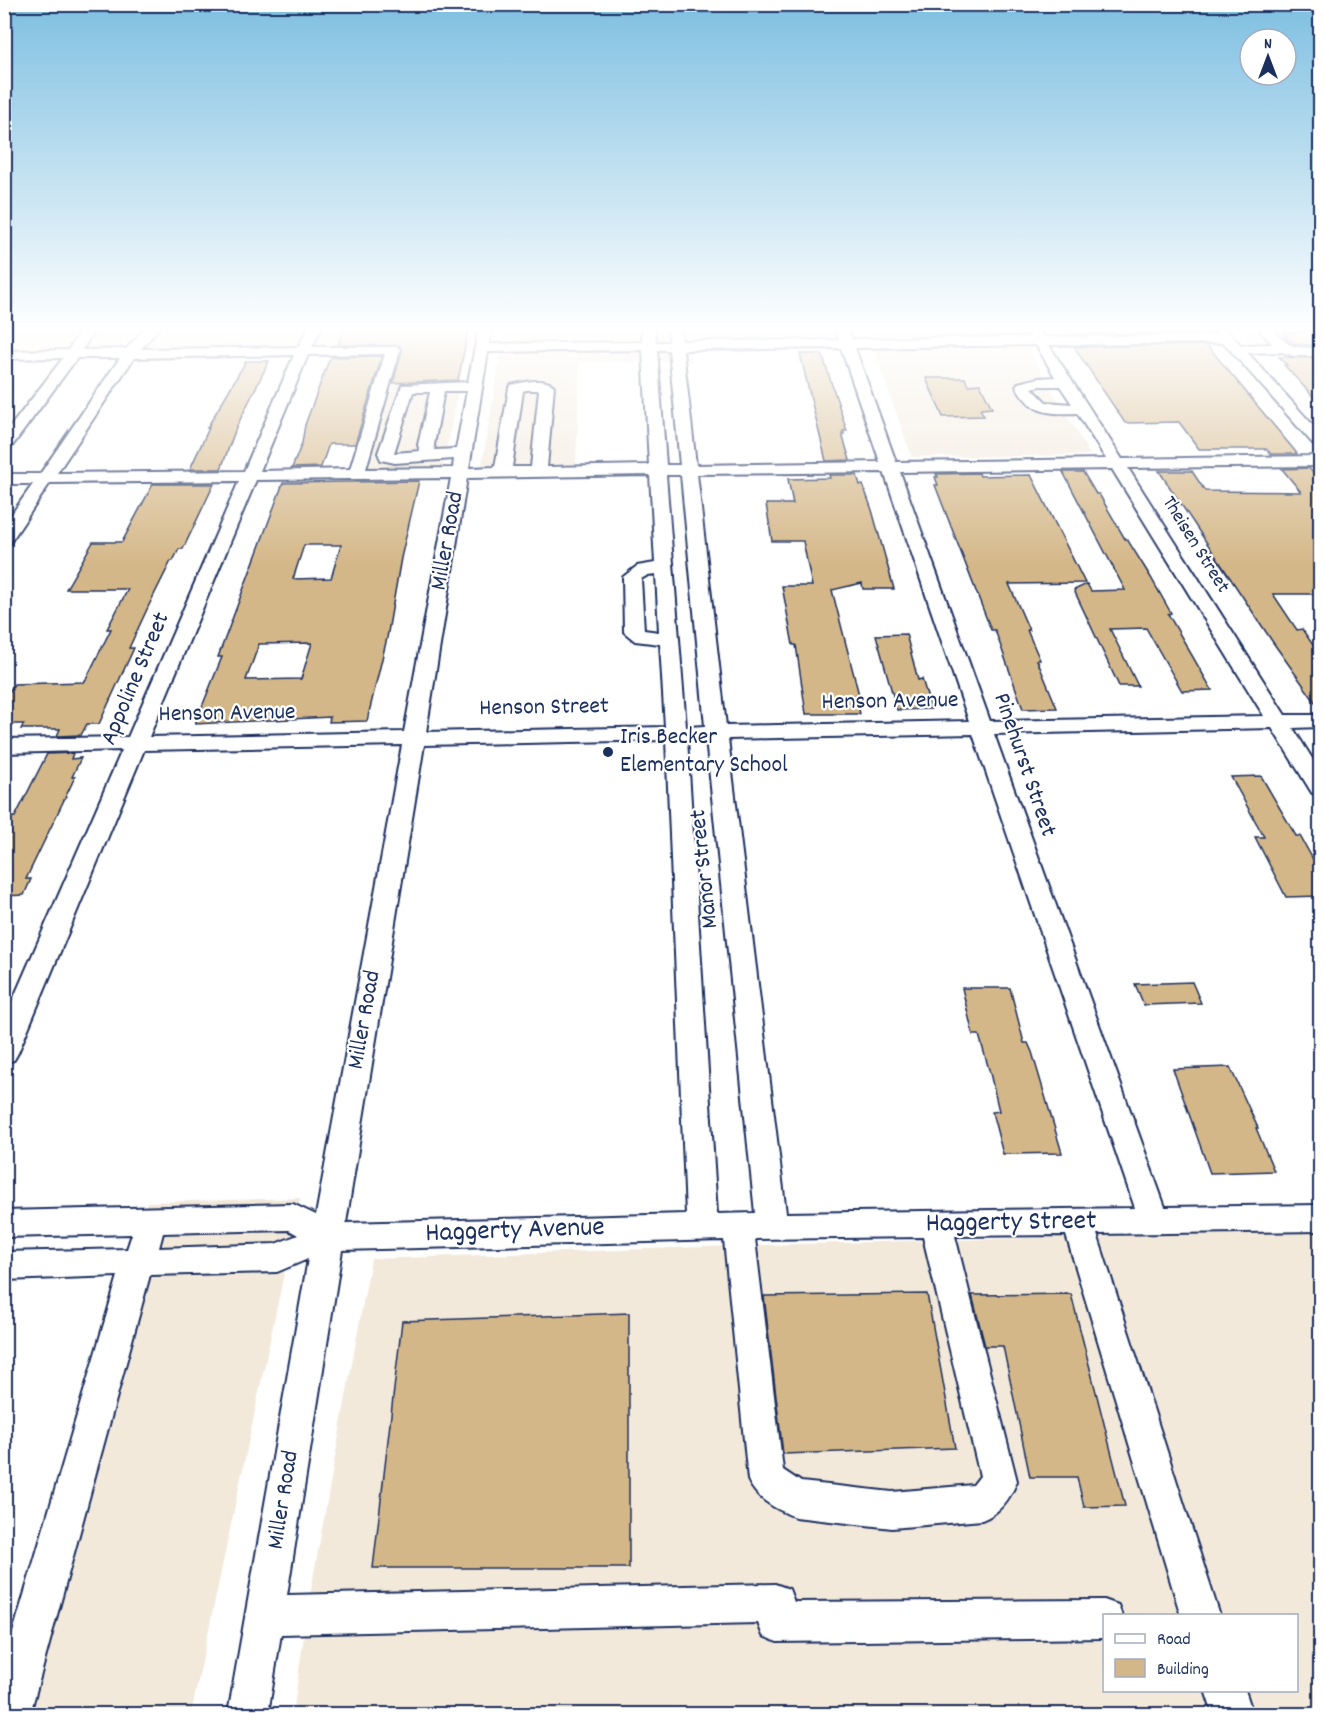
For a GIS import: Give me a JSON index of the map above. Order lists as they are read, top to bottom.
{
  "streets": {
    "street": [
      "Miller Road",
      "Theisen Street",
      "Appoline Street",
      "Henson Avenue",
      "Henson Street",
      "Pinehurst Street",
      "Manor Street",
      "Haggerty Street",
      "Haggerty Avenue"
    ]
  },
  "crossings": [
    ["Miller Road", "Henson Avenue"],
    ["Miller Road", "Henson Street"],
    ["Miller Road", "Haggerty Avenue"],
    ["Theisen Street", "Henson Avenue"],
    ["Appoline Street", "Henson Avenue"],
    ["Henson Avenue", "Henson Street"],
    ["Henson Avenue", "Pinehurst Street"],
    ["Henson Avenue", "Manor Street"],
    ["Henson Street", "Manor Street"],
    ["Pinehurst Street", "Haggerty Street"],
    ["Manor Street", "Haggerty Street"],
    ["Manor Street", "Haggerty Avenue"],
    ["Haggerty Street", "Haggerty Avenue"]
  ],
  "places": ["Iris Becker Elementary School"],
  "legend": ["Road", "Building"],
  "north": "top"
}
